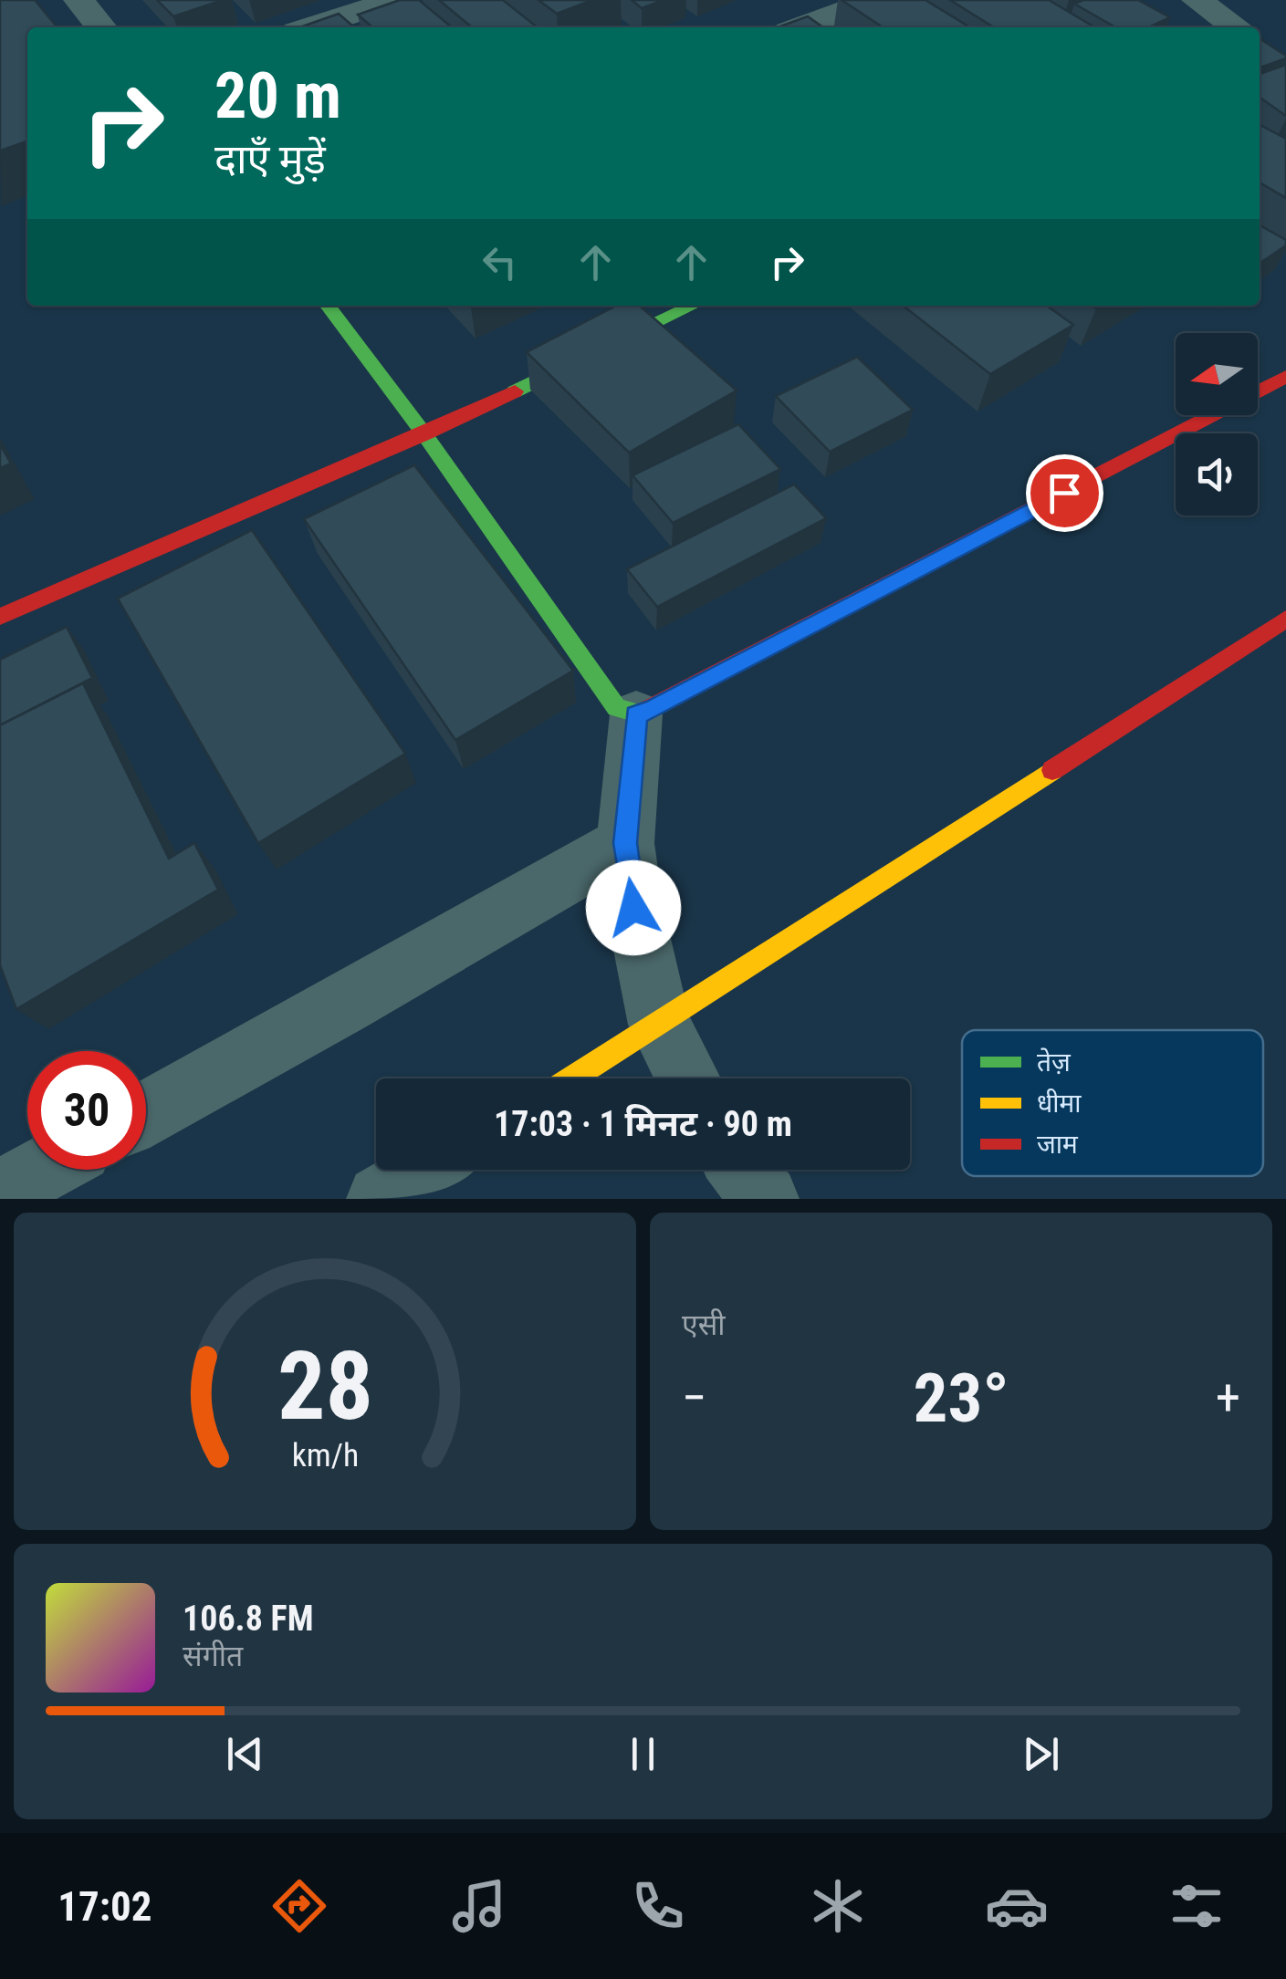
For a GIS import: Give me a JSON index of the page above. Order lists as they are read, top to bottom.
{
  "legend": ["तेज़", "धीमा", "जाम"],
  "north": "left",
  "page": {
    "turn": ["20 m", "दाएँ मुड़ें"],
    "limit": "30",
    "trip": "17:03 · 1 मिनट · 90 m",
    "tile": "एसी",
    "heat": ["−", "23°", "+"],
    "song": ["106.8 FM", "संगीत"],
    "tabs": "17:02",
    "gauge": ["28", "km/h"]
  }
}
